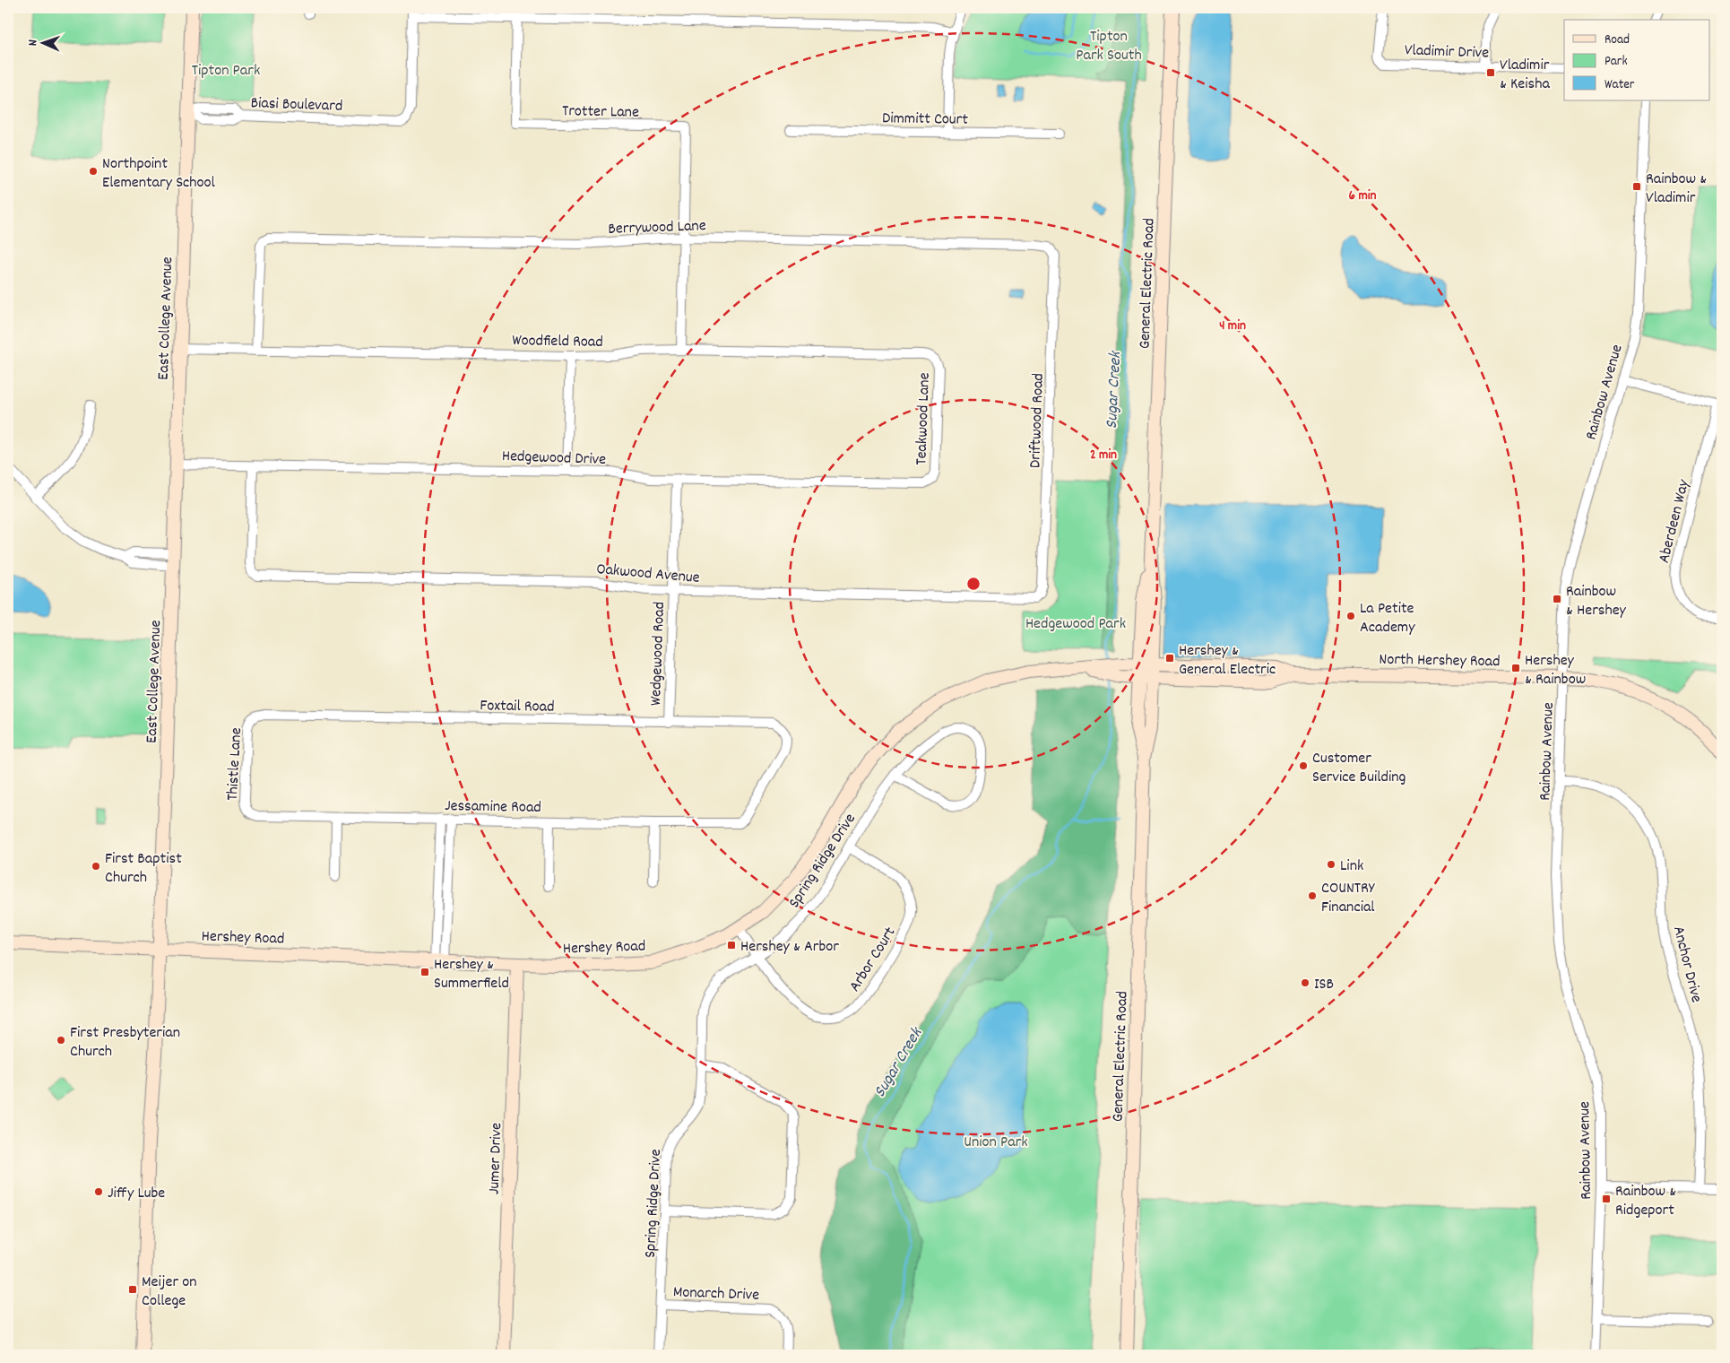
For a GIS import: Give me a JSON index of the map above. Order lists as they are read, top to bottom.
{
  "streets": {
    "main road": [
      "General Electric Road",
      "East College Avenue",
      "North Hershey Road",
      "Hershey Road",
      "Jumer Drive"
    ],
    "street": [
      "Vladimir Drive",
      "Biasi Boulevard",
      "Trotter Lane",
      "Dimmitt Court",
      "Berrywood Lane",
      "Woodfield Road",
      "Rainbow Avenue",
      "Teakwood Lane",
      "Driftwood Road",
      "Hedgewood Drive",
      "Aberdeen Way",
      "Oakwood Avenue",
      "Wedgewood Road",
      "Foxtail Road",
      "Thistle Lane",
      "Jessamine Road",
      "Spring Ridge Drive",
      "Arbor Court",
      "Anchor Drive",
      "Monarch Drive"
    ]
  },
  "crossings": [
    ["Biasi Boulevard", "East College Avenue"],
    ["Trotter Lane", "Berrywood Lane"],
    ["Berrywood Lane", "Woodfield Road"],
    ["Berrywood Lane", "Driftwood Road"],
    ["General Electric Road", "North Hershey Road"],
    ["General Electric Road", "Hershey Road"],
    ["East College Avenue", "Woodfield Road"],
    ["East College Avenue", "Hedgewood Drive"],
    ["East College Avenue", "Hershey Road"],
    ["Woodfield Road", "Teakwood Lane"],
    ["Rainbow Avenue", "North Hershey Road"],
    ["Rainbow Avenue", "Anchor Drive"],
    ["Teakwood Lane", "Hedgewood Drive"],
    ["Driftwood Road", "Oakwood Avenue"],
    ["Hedgewood Drive", "Oakwood Avenue"],
    ["Hedgewood Drive", "Wedgewood Road"],
    ["Oakwood Avenue", "Wedgewood Road"],
    ["Wedgewood Road", "Foxtail Road"],
    ["North Hershey Road", "Hershey Road"],
    ["Foxtail Road", "Thistle Lane"],
    ["Foxtail Road", "Jessamine Road"],
    ["Thistle Lane", "Jessamine Road"],
    ["Spring Ridge Drive", "Arbor Court"],
    ["Spring Ridge Drive", "Monarch Drive"],
    ["Hershey Road", "Arbor Court"],
    ["Hershey Road", "Jumer Drive"]
  ],
  "water": ["Sugar Creek"],
  "parks": [
    "Tipton Park South",
    "Tipton Park",
    "Hedgewood Park",
    "Union Park"
  ],
  "places": {
    "transit": [
      "Vladimir & Keisha",
      "Rainbow & Vladimir",
      "Rainbow & Hershey",
      "Hershey & General Electric",
      "Hershey & Rainbow",
      "Hershey & Arbor",
      "Hershey & Summerfield",
      "Rainbow & Ridgeport",
      "Meijer on College"
    ],
    "other": [
      "Northpoint Elementary School",
      "La Petite Academy",
      "Customer Service Building",
      "Link",
      "First Baptist Church",
      "COUNTRY Financial",
      "ISB",
      "First Presbyterian Church",
      "Jiffy Lube"
    ]
  },
  "legend": ["Road", "Park", "Water"],
  "north": "left",
  "rings": ["6 min", "4 min", "2 min"]
}
